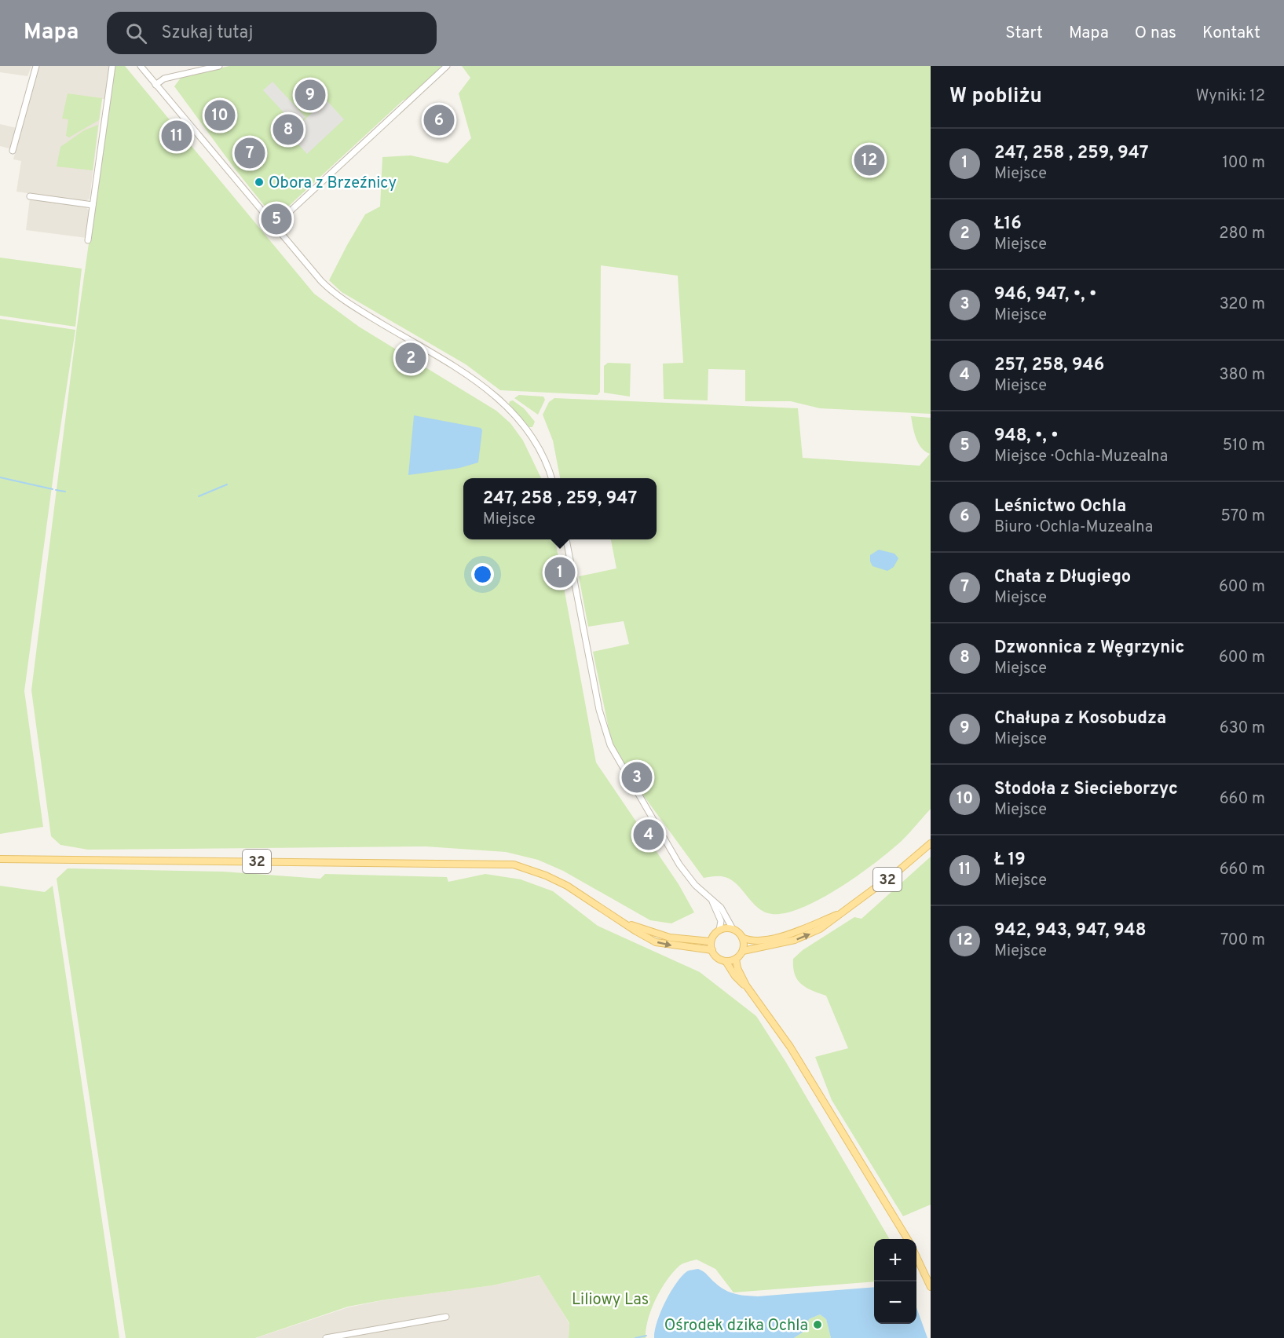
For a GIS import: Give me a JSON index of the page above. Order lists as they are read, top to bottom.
{
  "streets": {
    "main road": ["32"]
  },
  "parks": ["Liliowy Las"],
  "places": ["Obora z Brzeźnicy", "Ośrodek dzika Ochla"],
  "page": {
    "header": "Mapa",
    "search": "Szukaj tutaj",
    "nav": [
      "Start",
      "Mapa",
      "O nas",
      "Kontakt"
    ],
    "heading": ["W pobliżu", "Wyniki: 12"],
    "pins": [
      "9",
      "10",
      "6",
      "8",
      "11",
      "7",
      "12",
      "5",
      "2",
      "1",
      "3",
      "4"
    ],
    "list": [
      {
        "mark": "1",
        "name": "247, 258 , 259, 947",
        "note": "Miejsce",
        "value": "100 m"
      },
      {
        "mark": "2",
        "name": "Ł16",
        "note": "Miejsce",
        "value": "280 m"
      },
      {
        "mark": "3",
        "name": "946, 947, •, •",
        "note": "Miejsce",
        "value": "320 m"
      },
      {
        "mark": "4",
        "name": "257, 258, 946",
        "note": "Miejsce",
        "value": "380 m"
      },
      {
        "mark": "5",
        "name": "948, •, •",
        "note": "Miejsce · Ochla-Muzealna",
        "value": "510 m"
      },
      {
        "mark": "6",
        "name": "Leśnictwo Ochla",
        "note": "Biuro · Ochla-Muzealna",
        "value": "570 m"
      },
      {
        "mark": "7",
        "name": "Chata z Długiego",
        "note": "Miejsce",
        "value": "600 m"
      },
      {
        "mark": "8",
        "name": "Dzwonnica z Węgrzynic",
        "note": "Miejsce",
        "value": "600 m"
      },
      {
        "mark": "9",
        "name": "Chałupa z Kosobudza",
        "note": "Miejsce",
        "value": "630 m"
      },
      {
        "mark": "10",
        "name": "Stodoła z Siecieborzyc",
        "note": "Miejsce",
        "value": "660 m"
      },
      {
        "mark": "11",
        "name": "Ł 19",
        "note": "Miejsce",
        "value": "660 m"
      },
      {
        "mark": "12",
        "name": "942, 943, 947, 948",
        "note": "Miejsce",
        "value": "700 m"
      }
    ],
    "popup": ["247, 258 , 259, 947", "Miejsce"],
    "map_buttons": ["+", "−"]
  }
}
